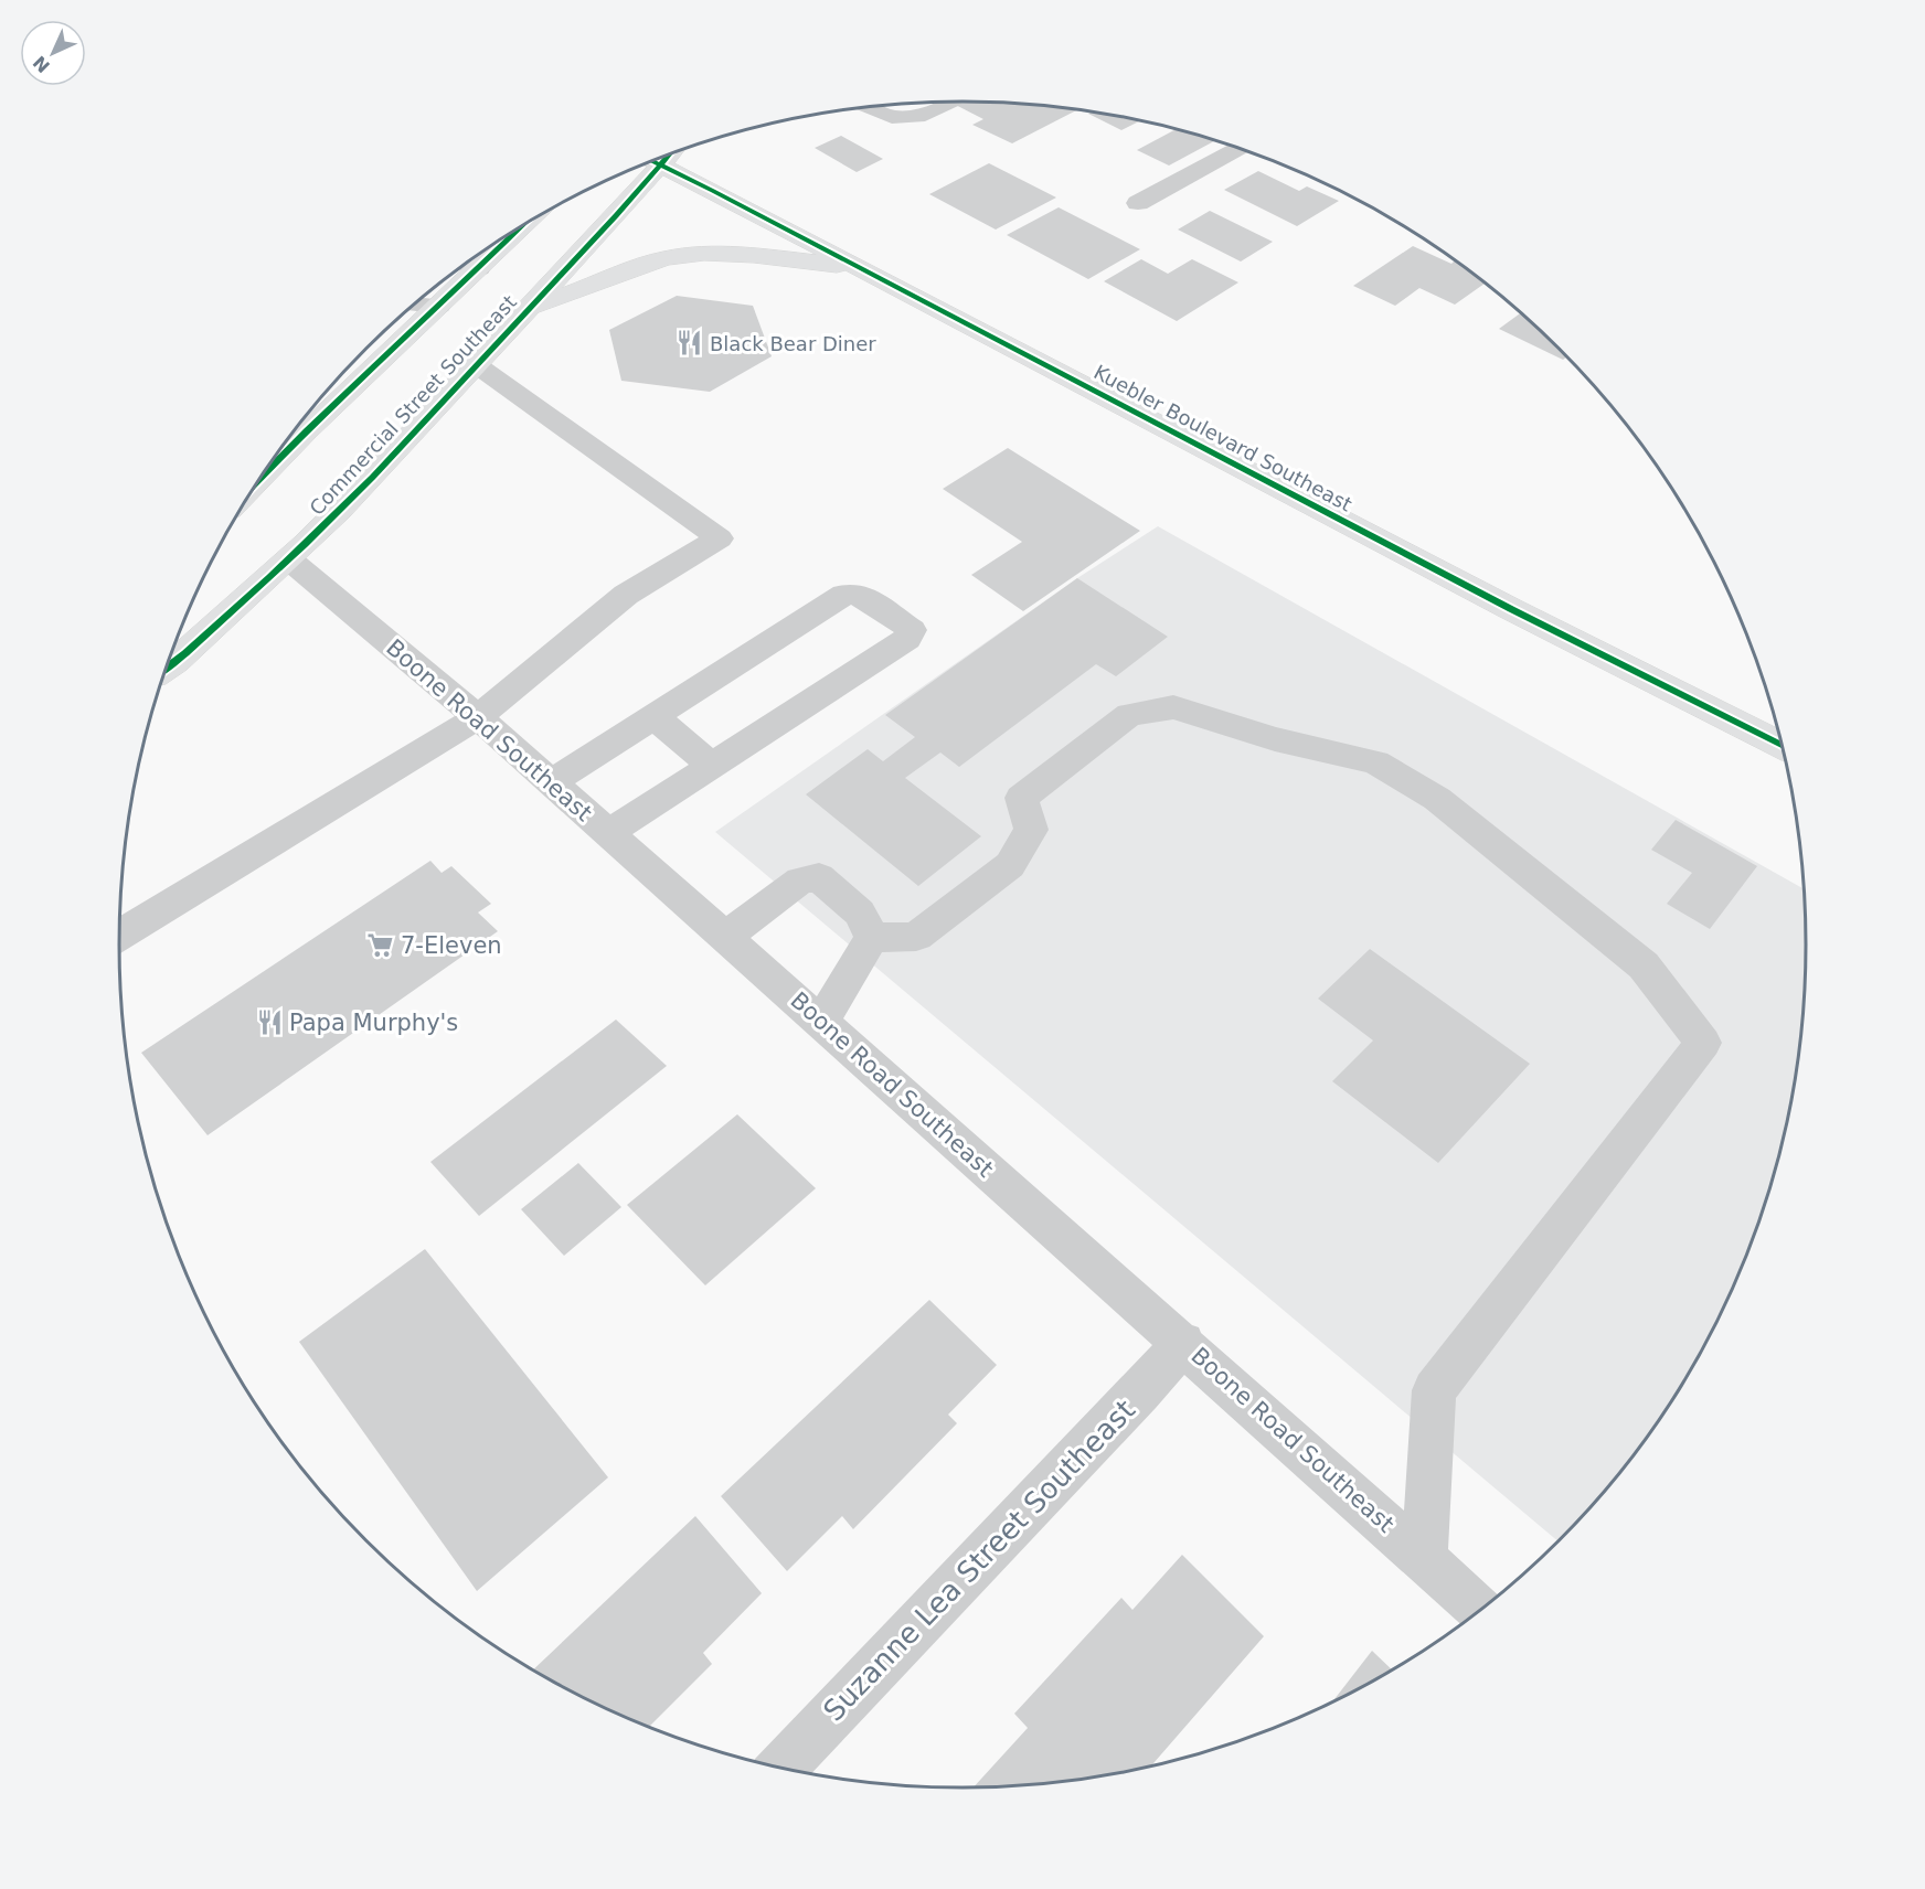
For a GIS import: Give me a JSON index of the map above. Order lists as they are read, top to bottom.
{
  "streets": {
    "main road": ["Commercial Street Southeast", "Kuebler Boulevard Southeast"],
    "street": ["Boone Road Southeast", "Suzanne Lea Street Southeast"]
  },
  "crossings": [
    ["Commercial Street Southeast", "Boone Road Southeast"],
    ["Boone Road Southeast", "Suzanne Lea Street Southeast"]
  ],
  "places": {
    "restaurant": ["Black Bear Diner", "Papa Murphy's"],
    "supermarket": ["7-Eleven"]
  },
  "north": "bottom left"
}
